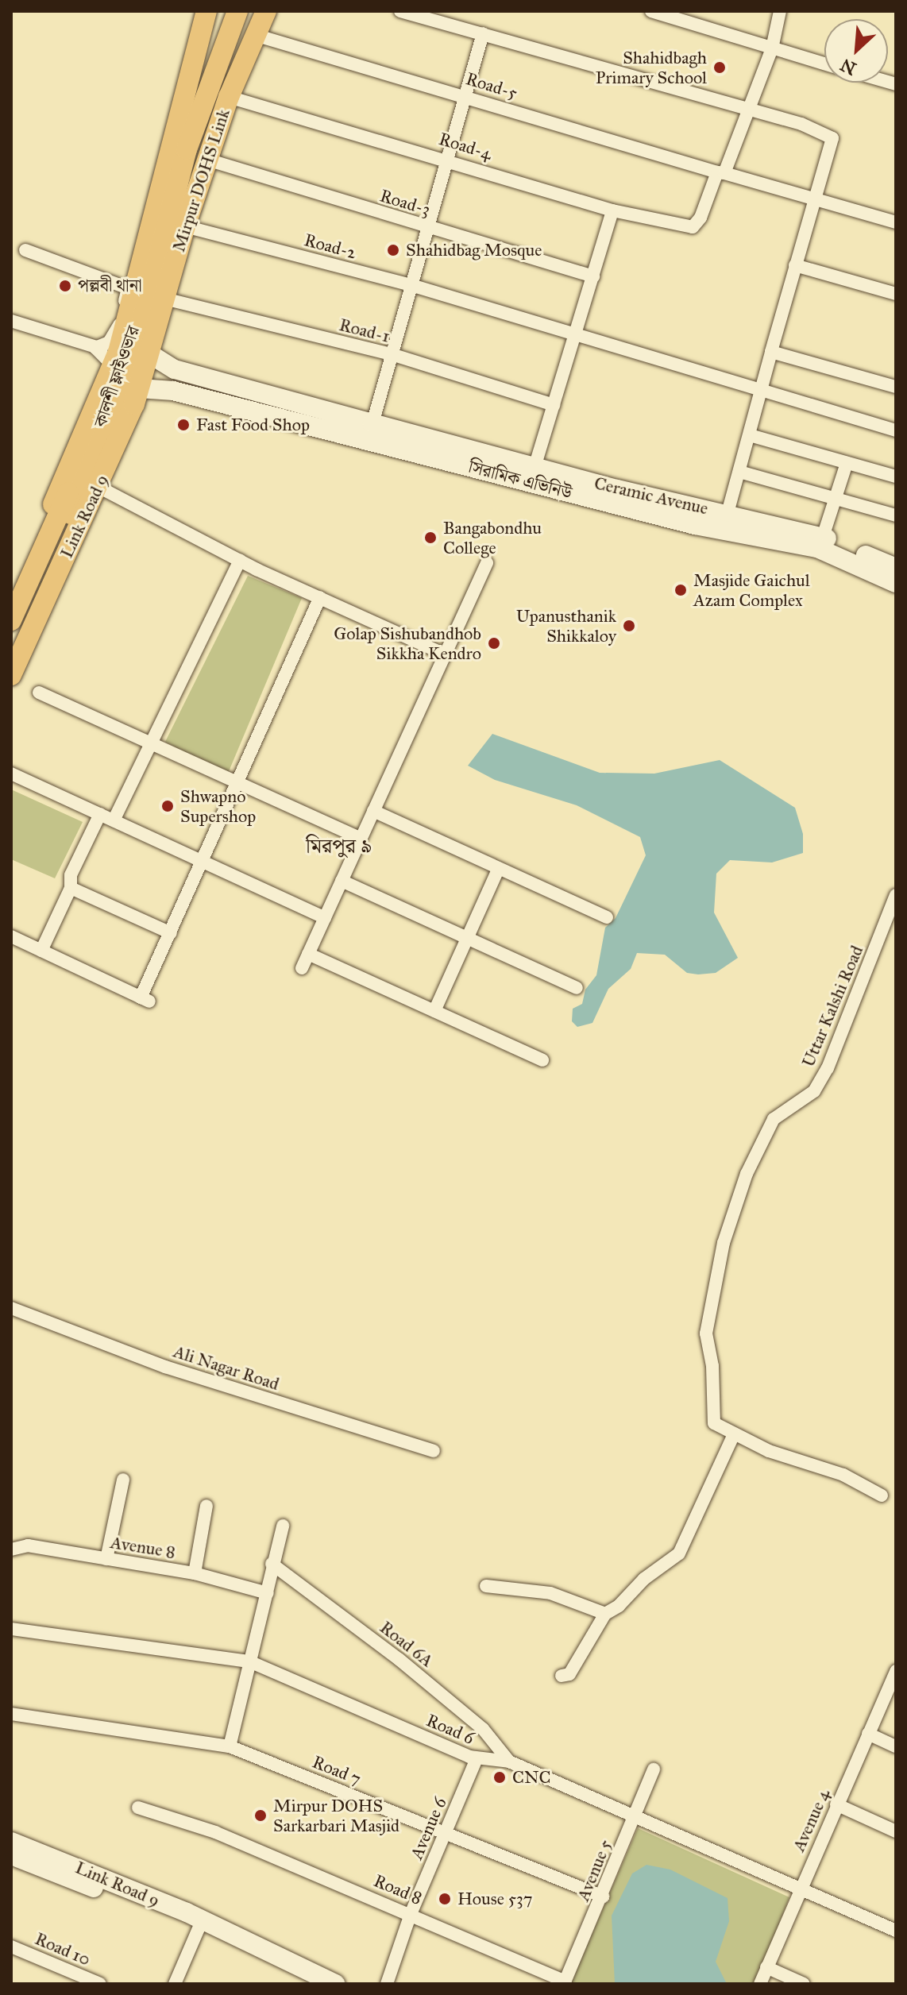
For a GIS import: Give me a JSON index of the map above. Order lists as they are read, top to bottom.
{
  "streets": {
    "main road": [
      "Mirpur DOHS Link",
      "কালশী ফ্লাইওভার",
      "সিরামিক এভিনিউ",
      "Ceramic Avenue",
      "Link Road 9"
    ],
    "street": [
      "Road-5",
      "Road-4",
      "Road-3",
      "Road-2",
      "Road-1",
      "Uttar Kalshi Road",
      "Ali Nagar Road",
      "Avenue 8",
      "Road 6A",
      "Road 6",
      "Road 7",
      "Avenue 4",
      "Avenue 6",
      "Avenue 5",
      "Road 8",
      "Road 10"
    ]
  },
  "crossings": [
    ["Road-5", "Road-4"],
    ["Road-5", "Mirpur DOHS Link"],
    ["Road-4", "Mirpur DOHS Link"],
    ["Mirpur DOHS Link", "Road-3"],
    ["Mirpur DOHS Link", "Road-2"],
    ["Mirpur DOHS Link", "Road-1"],
    ["Mirpur DOHS Link", "Ceramic Avenue"],
    ["Mirpur DOHS Link", "Link Road 9"],
    ["সিরামিক এভিনিউ", "Link Road 9"],
    ["Ceramic Avenue", "Link Road 9"],
    ["Road 6A", "Road 6"],
    ["Road 6", "Avenue 4"],
    ["Road 6", "Avenue 6"],
    ["Road 6", "Avenue 5"],
    ["Road 7", "Avenue 6"],
    ["Road 7", "Avenue 5"],
    ["Avenue 6", "Road 8"],
    ["Avenue 5", "Road 8"]
  ],
  "districts": ["মিরপুর ৯"],
  "places": [
    "Shahidbagh Primary School",
    "Shahidbag Mosque",
    "পল্লবী থানা",
    "Fast Food Shop",
    "Bangabondhu College",
    "Masjide Gaichul Azam Complex",
    "Upanusthanik Shikkaloy",
    "Golap Sishubandhob Sikkha Kendro",
    "Shwapno Supershop",
    "CNC",
    "Mirpur DOHS Sarkarbari Masjid",
    "House 537"
  ],
  "north": "bottom left"
}
